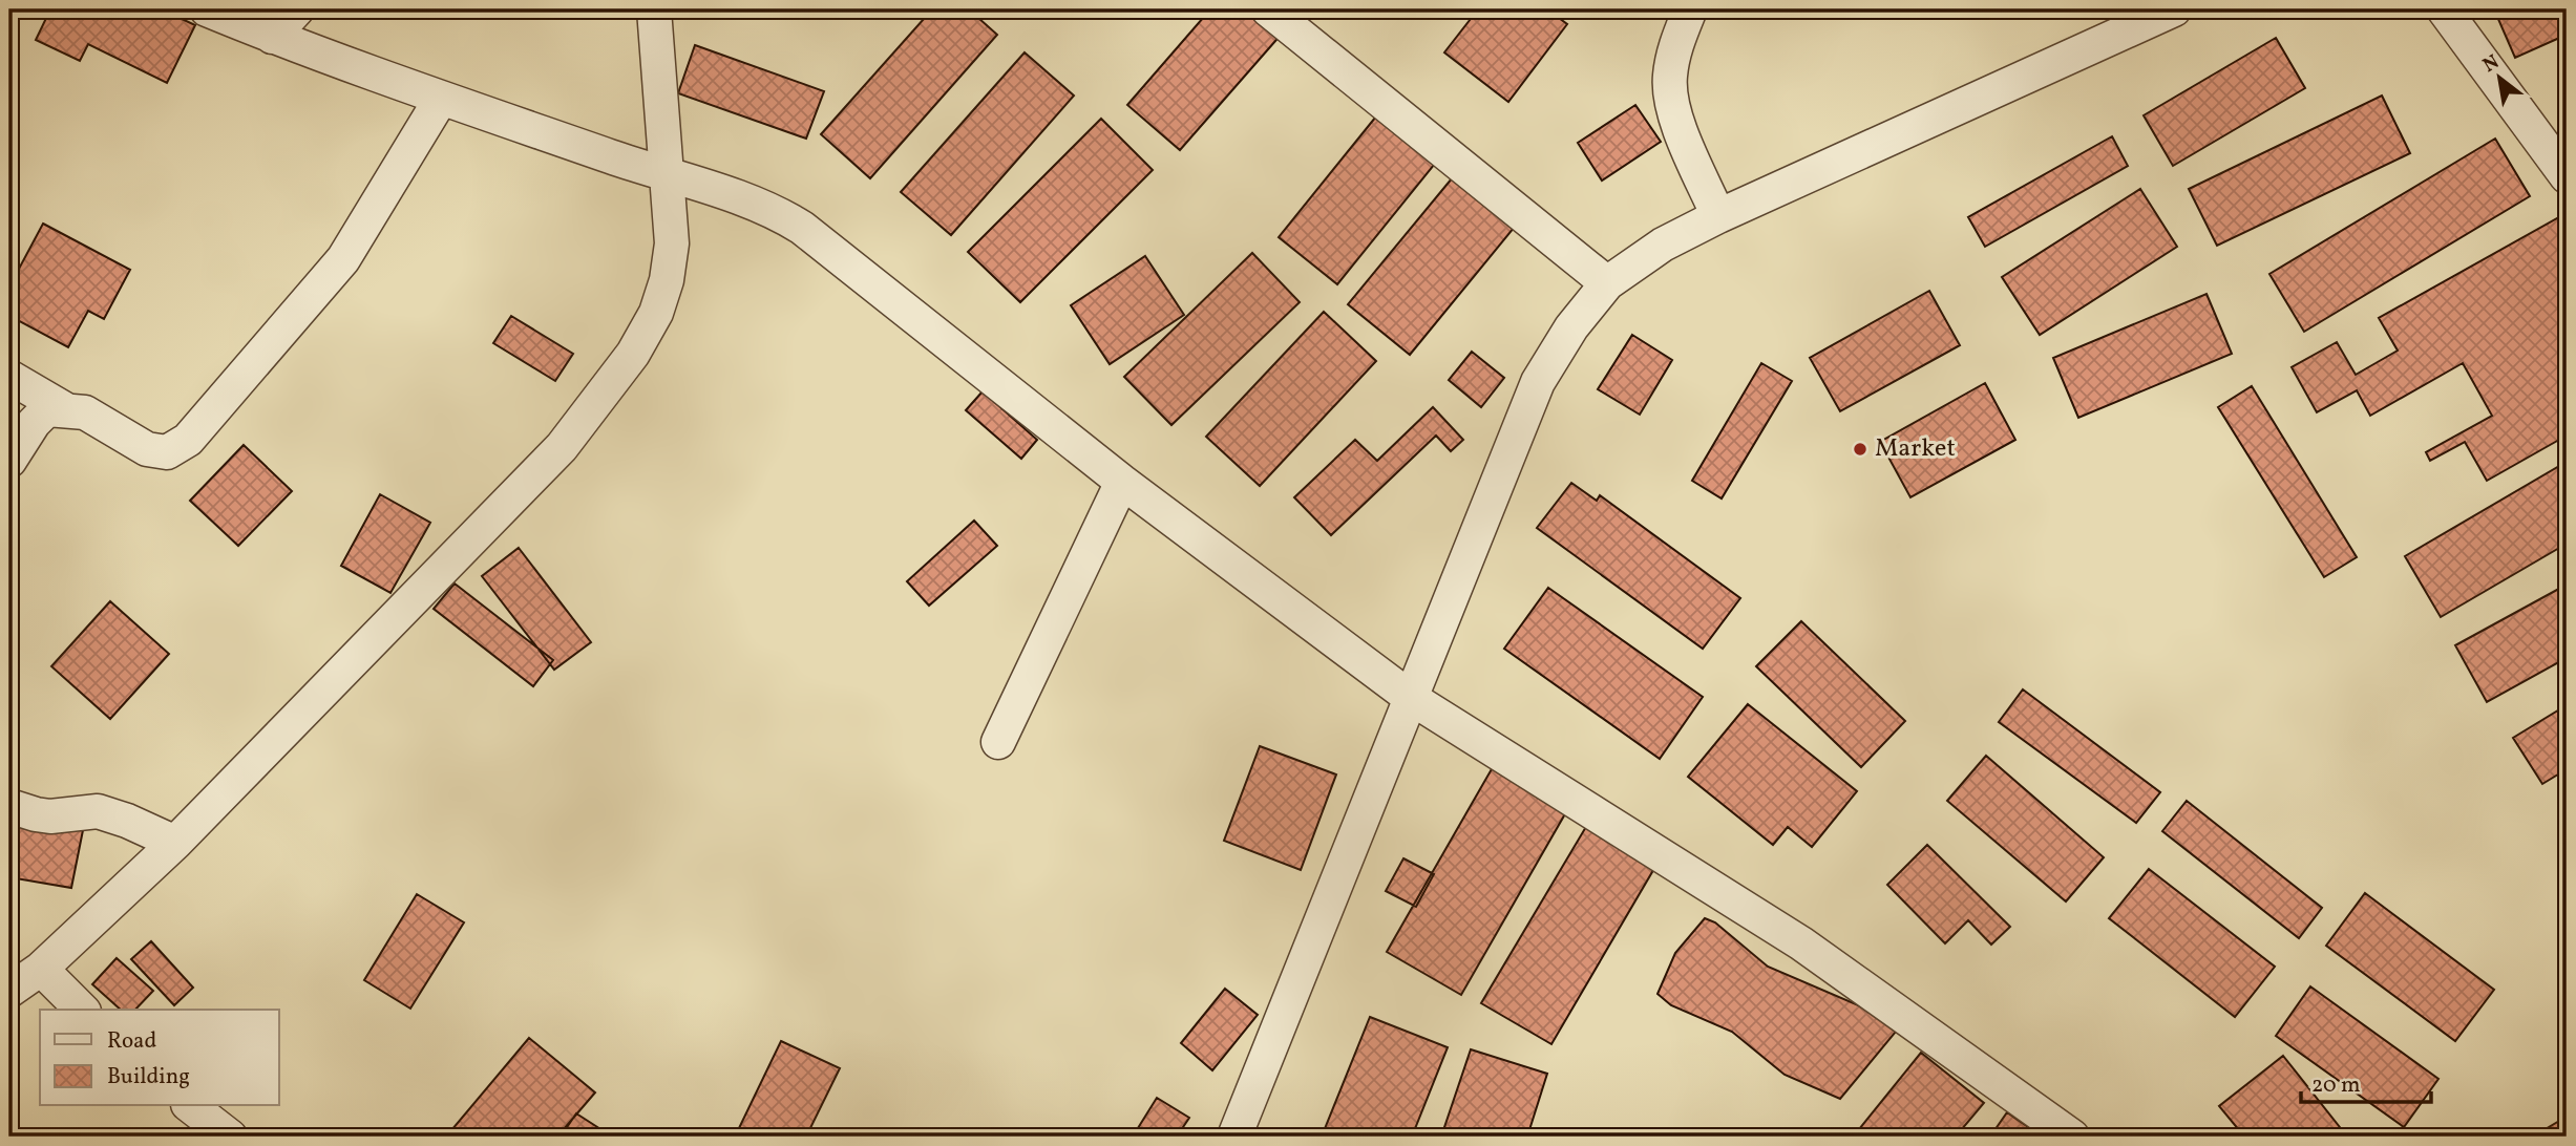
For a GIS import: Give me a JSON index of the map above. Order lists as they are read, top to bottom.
{
  "places": ["Market"],
  "legend": ["Road", "Building"],
  "scale_bar": "20 m",
  "north": "top left"
}
